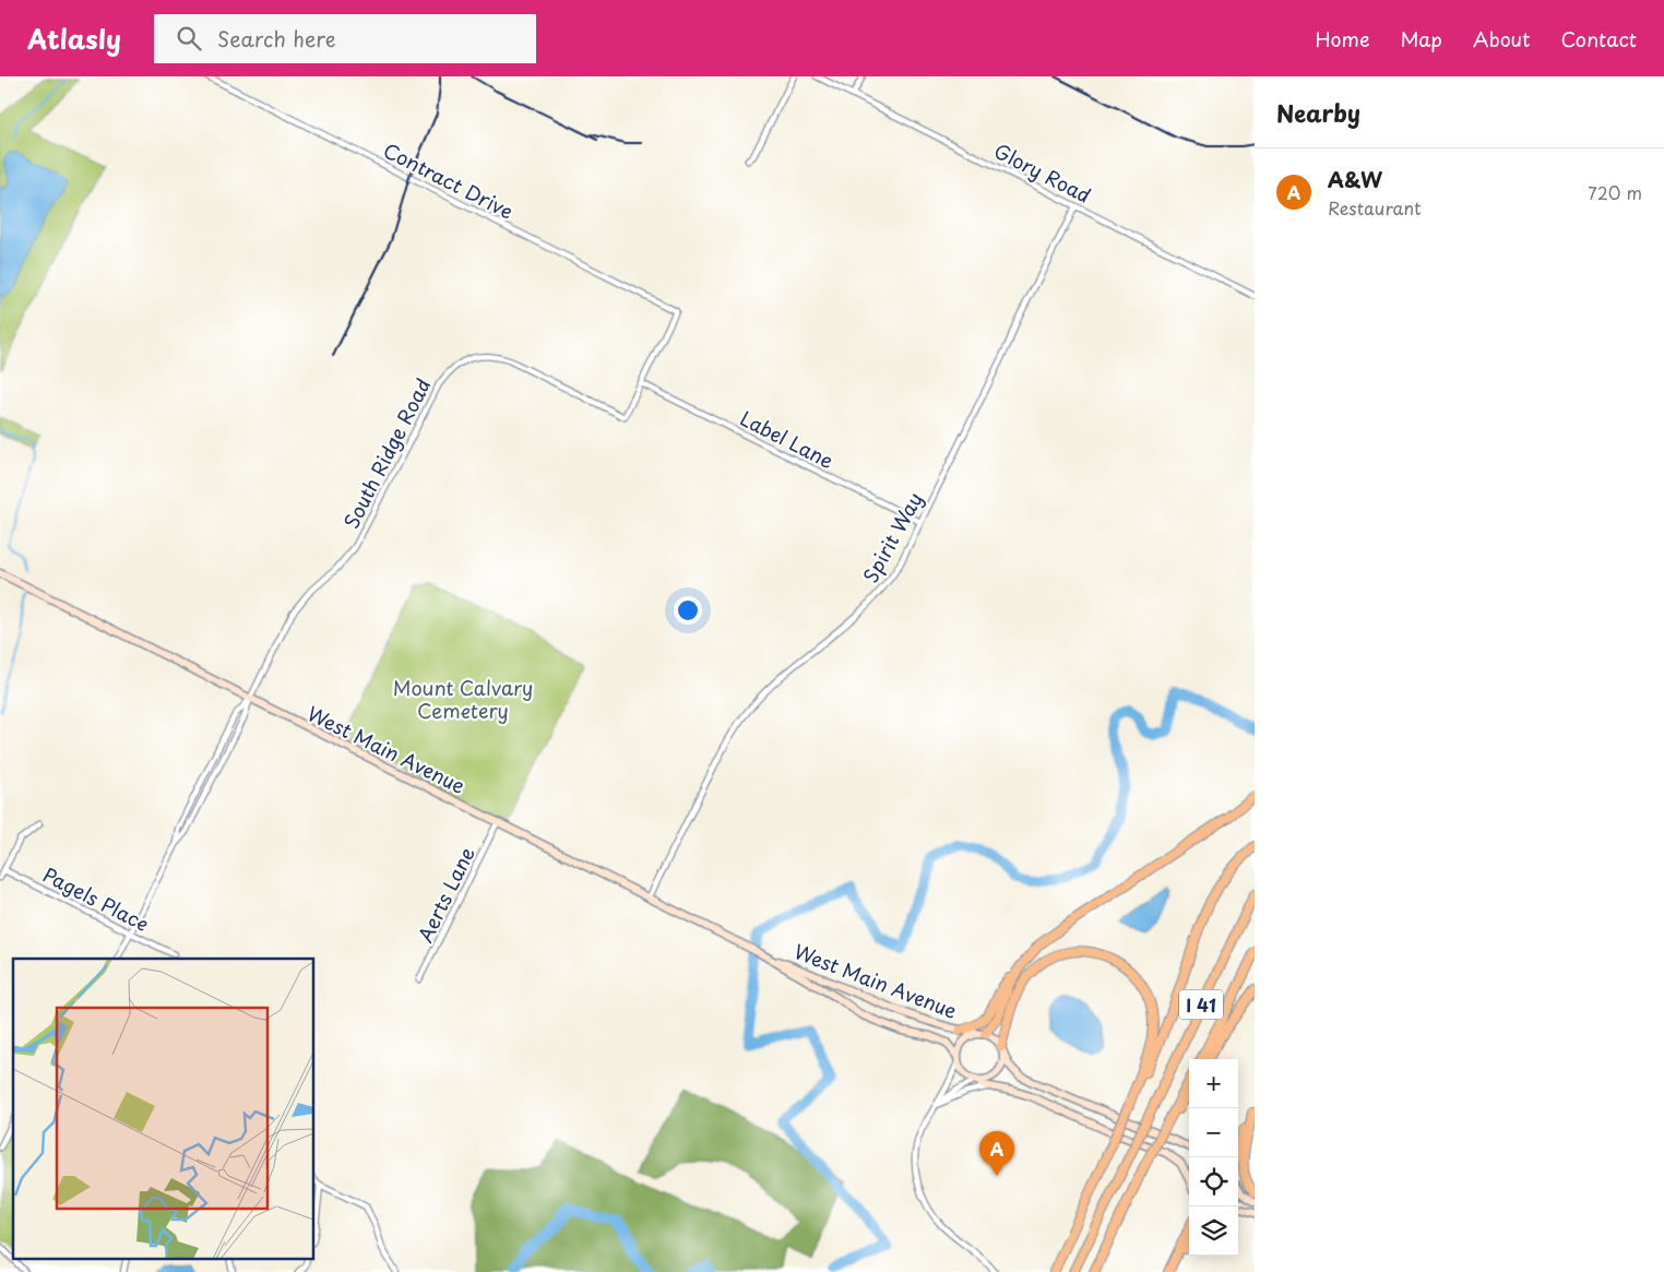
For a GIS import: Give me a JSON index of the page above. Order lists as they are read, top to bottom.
{
  "streets": {
    "highway": ["I 41"],
    "main road": ["West Main Avenue"],
    "street": [
      "Glory Road",
      "Contract Drive",
      "Label Lane",
      "South Ridge Road",
      "Spirit Way",
      "Aerts Lane",
      "Pagels Place"
    ]
  },
  "crossings": [
    ["Glory Road", "Spirit Way"],
    ["Contract Drive", "South Ridge Road"],
    ["Label Lane", "South Ridge Road"],
    ["Label Lane", "Spirit Way"],
    ["South Ridge Road", "West Main Avenue"],
    ["South Ridge Road", "Pagels Place"],
    ["Spirit Way", "West Main Avenue"],
    ["West Main Avenue", "Aerts Lane"]
  ],
  "parks": ["Mount Calvary Cemetery"],
  "page": {
    "header": "Atlasly",
    "search": "Search here",
    "nav": [
      "Home",
      "Map",
      "About",
      "Contact"
    ],
    "heading": "Nearby",
    "list": [
      {
        "mark": "A",
        "name": "A&W",
        "note": "Restaurant",
        "value": "720 m"
      }
    ],
    "map_buttons": ["+", "−"],
    "pins": "A"
  }
}
